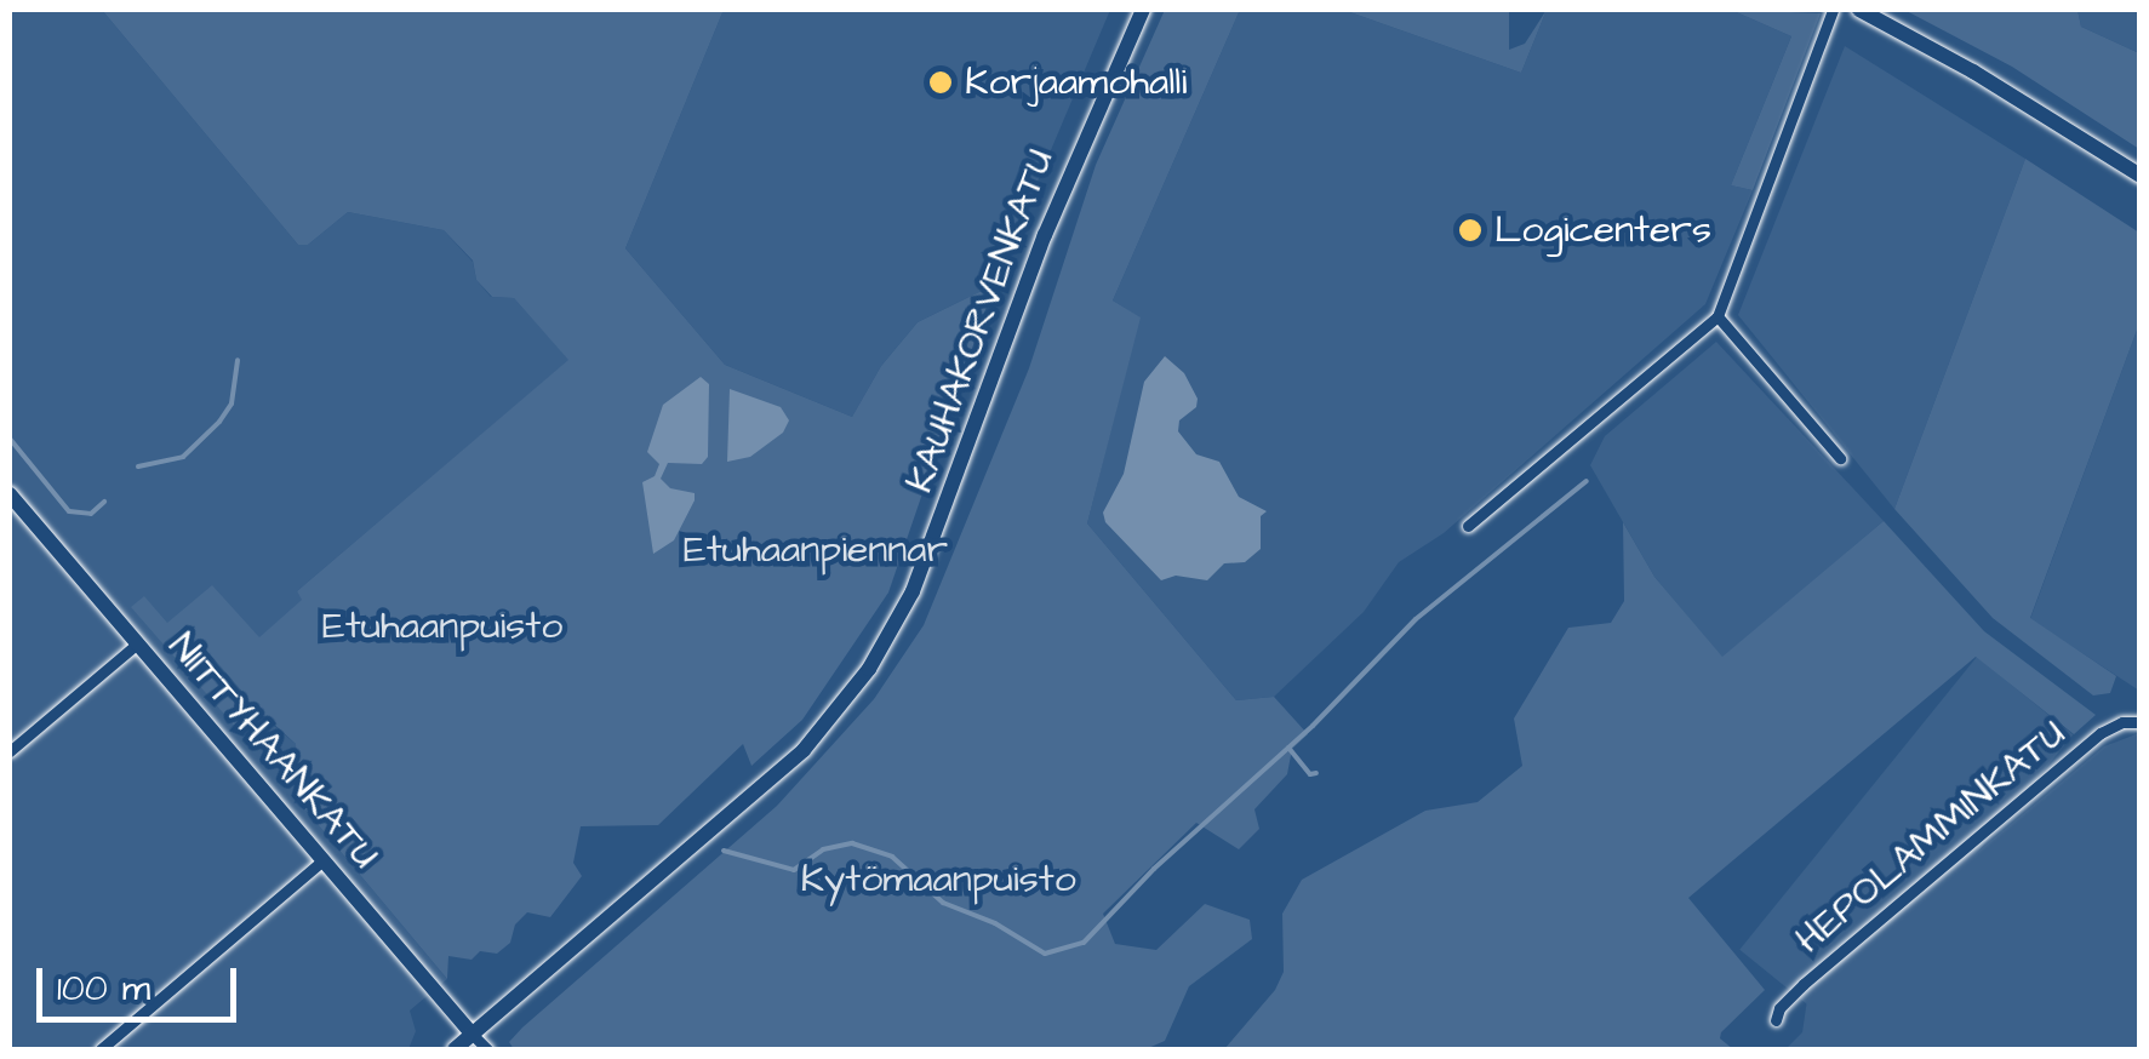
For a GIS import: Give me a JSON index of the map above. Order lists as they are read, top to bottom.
{
  "streets": {
    "street": ["KAUHAKORVENKATU", "NIITTYHAANKATU", "HEPOLAMMINKATU"]
  },
  "crossings": [
    ["KAUHAKORVENKATU", "NIITTYHAANKATU"]
  ],
  "parks": ["Etuhaanpiennar", "Etuhaanpuisto", "Kytömaanpuisto"],
  "places": ["Korjaamohalli", "Logicenters"],
  "scale_bar": "100 m"
}
